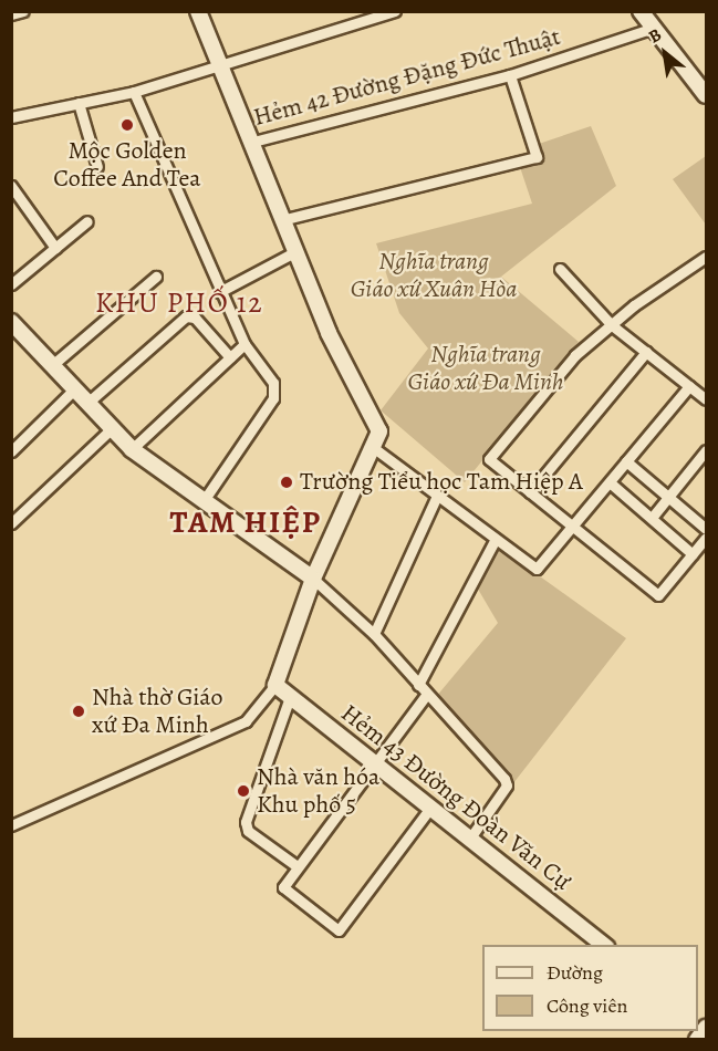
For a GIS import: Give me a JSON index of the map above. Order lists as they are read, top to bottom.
{
  "streets": {
    "street": ["Hẻm 42 Đường Đặng Đức Thuật", "Hẻm 43 Đường Đoàn Văn Cự"]
  },
  "districts": ["KHU PHỐ 12", "TAM HIỆP"],
  "parks": ["Nghĩa trang Giáo xứ Xuân Hòa", "Nghĩa trang Giáo xứ Đa Minh"],
  "places": [
    "Mộc Golden Coffee And Tea",
    "Trường Tiểu học Tam Hiệp A",
    "Nhà thờ Giáo xứ Đa Minh",
    "Nhà văn hóa Khu phố 5"
  ],
  "legend": ["Đường", "Công viên"],
  "north": "top left"
}
